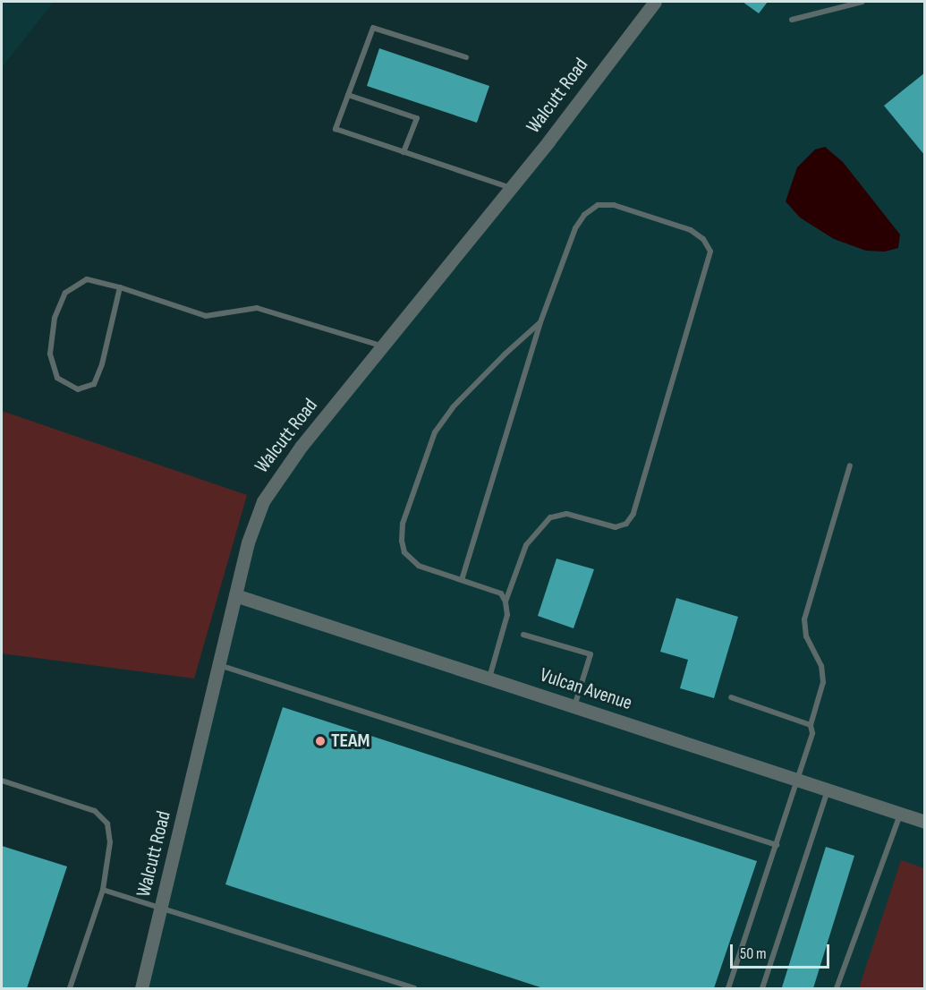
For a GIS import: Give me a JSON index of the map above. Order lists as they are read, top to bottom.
{
  "streets": {
    "street": ["Walcutt Road", "Vulcan Avenue"]
  },
  "crossings": [
    ["Walcutt Road", "Vulcan Avenue"]
  ],
  "places": ["TEAM"],
  "scale_bar": "50 m"
}
